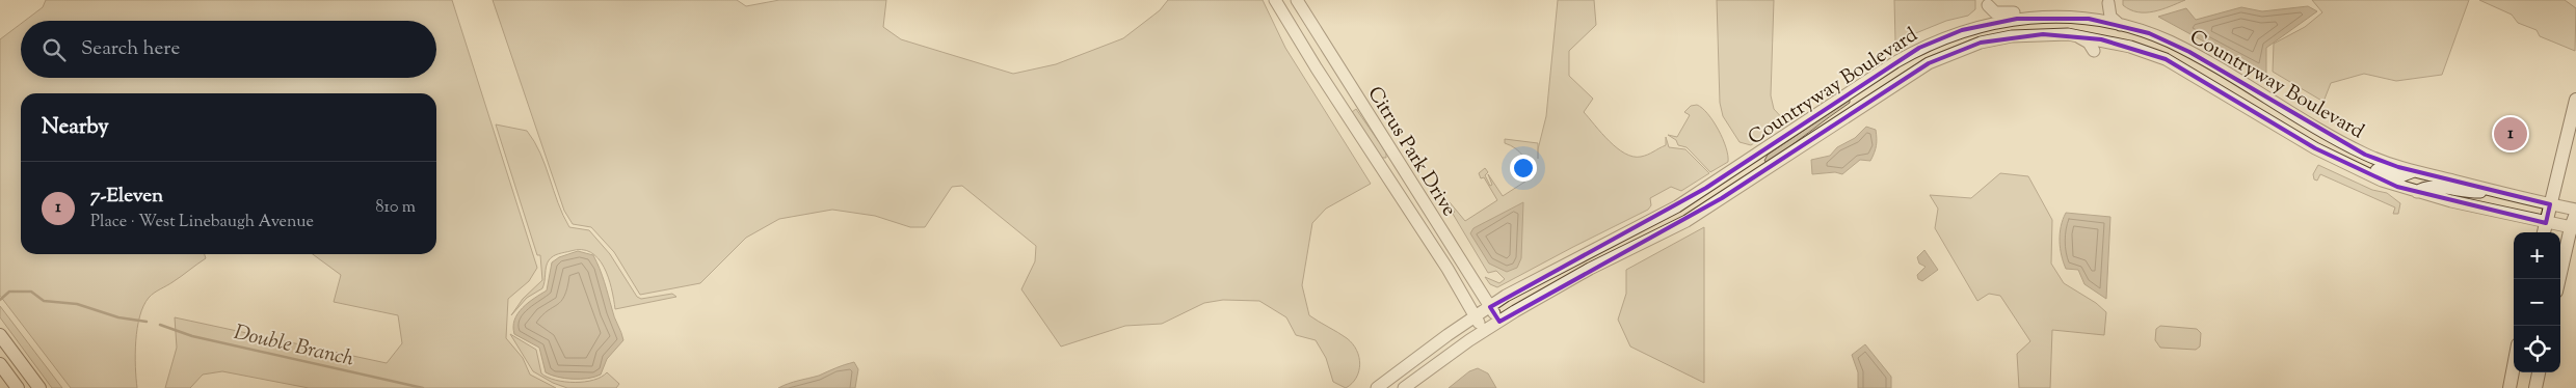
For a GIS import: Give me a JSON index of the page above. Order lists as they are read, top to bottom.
{
  "streets": {
    "street": ["Countryway Boulevard", "Citrus Park Drive"]
  },
  "crossings": [
    ["Countryway Boulevard", "Citrus Park Drive"]
  ],
  "water": ["Double Branch"],
  "page": {
    "search": "Search here",
    "heading": "Nearby",
    "pins": "1",
    "list": [
      {
        "mark": "1",
        "name": "7-Eleven",
        "note": "Place · West Linebaugh Avenue",
        "value": "810 m"
      }
    ],
    "map_buttons": ["+", "−"]
  }
}
